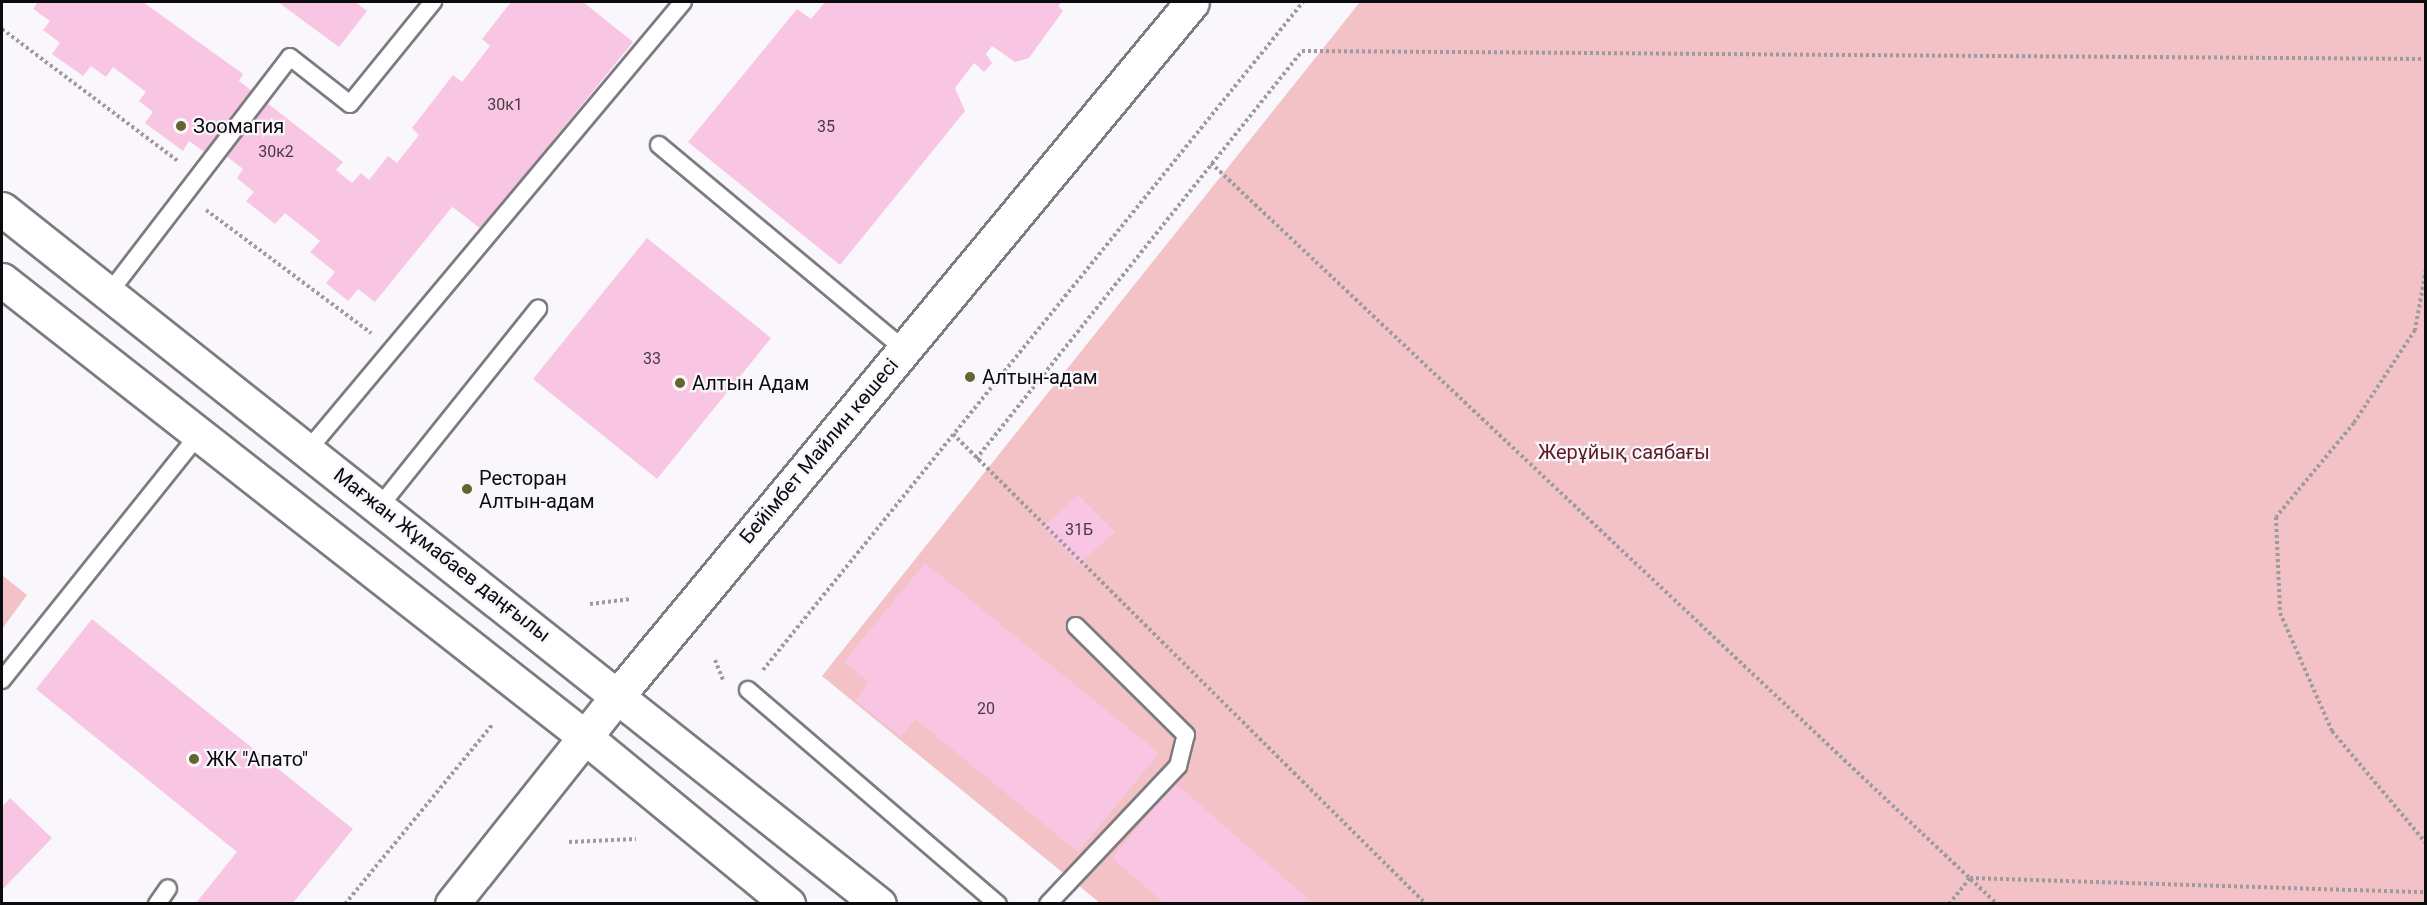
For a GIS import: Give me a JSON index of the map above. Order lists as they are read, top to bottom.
{
  "streets": {
    "main road": ["Бейімбет Майлин көшесі", "Мағжан Жұмабаев даңғылы"]
  },
  "crossings": [
    ["Бейімбет Майлин көшесі", "Мағжан Жұмабаев даңғылы"]
  ],
  "parks": ["Жерұйық саябағы"],
  "places": [
    "Зоомагия",
    "Алтын-адам",
    "Алтын Адам",
    "Ресторан Алтын-адам",
    "ЖК \"Апато\""
  ],
  "house_numbers": [
    "30к1",
    "35",
    "30к2",
    "33",
    "31Б",
    "20"
  ]
}
